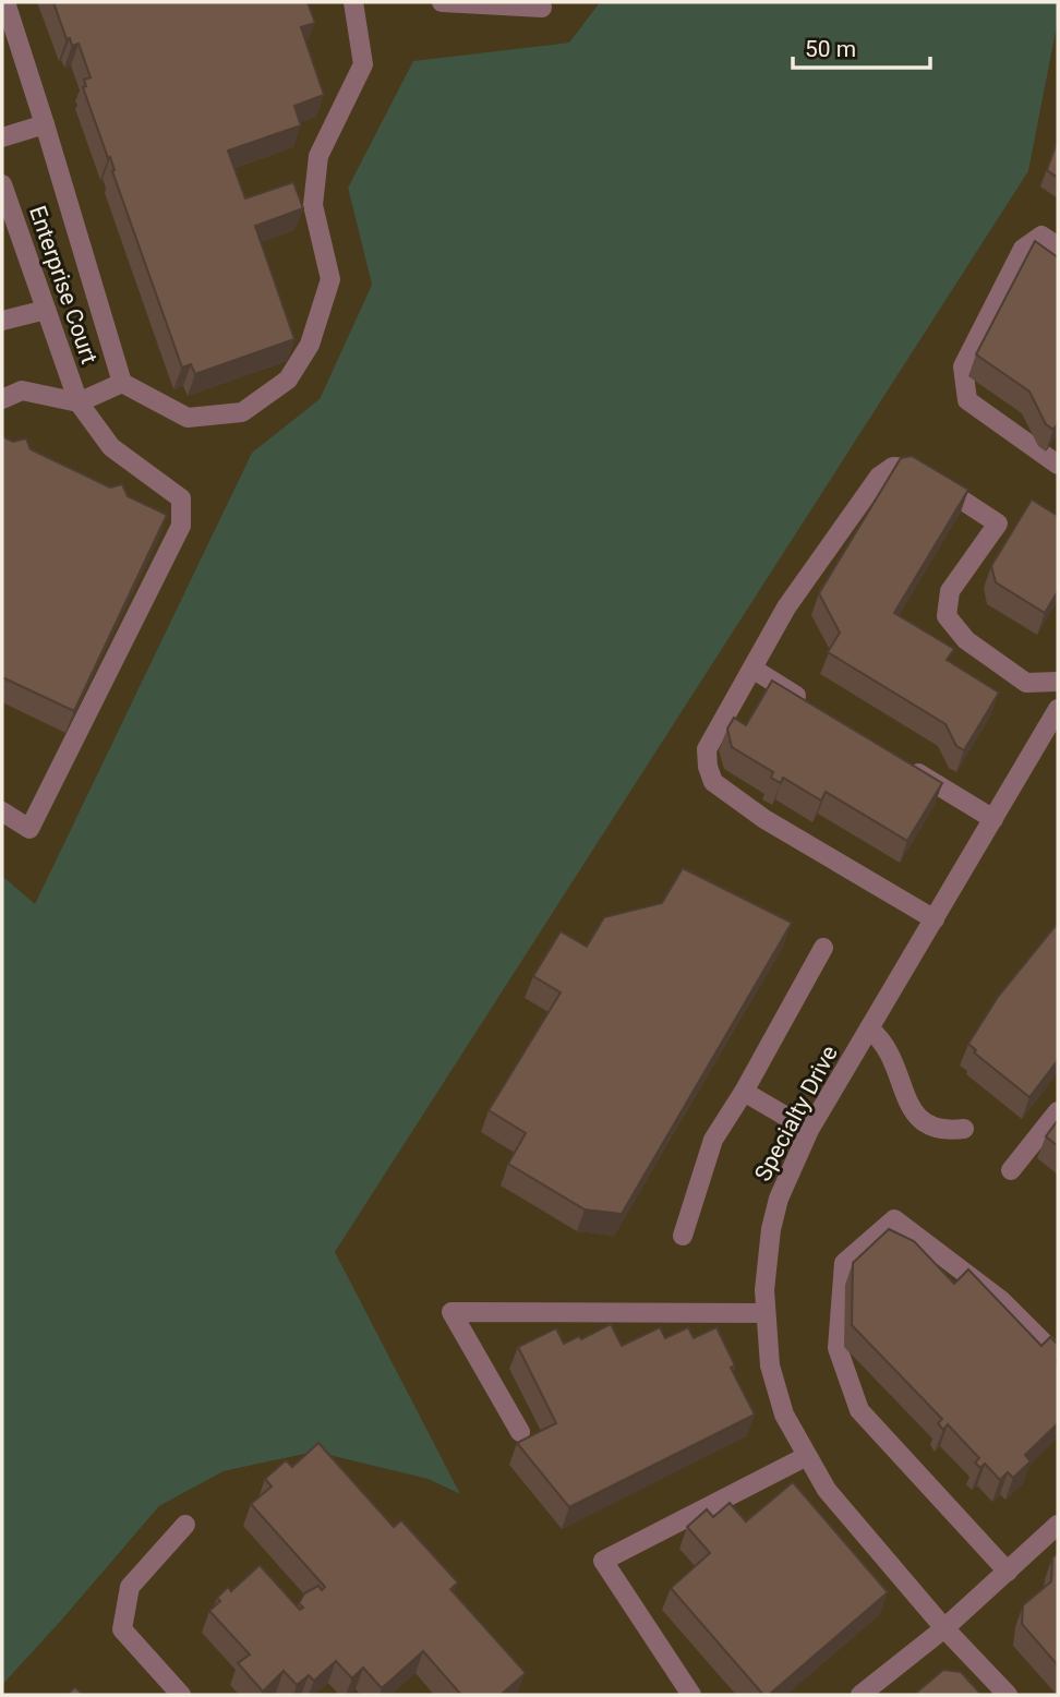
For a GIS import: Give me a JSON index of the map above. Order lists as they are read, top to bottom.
{
  "streets": {
    "street": ["Enterprise Court", "Specialty Drive"]
  },
  "scale_bar": "50 m"
}
